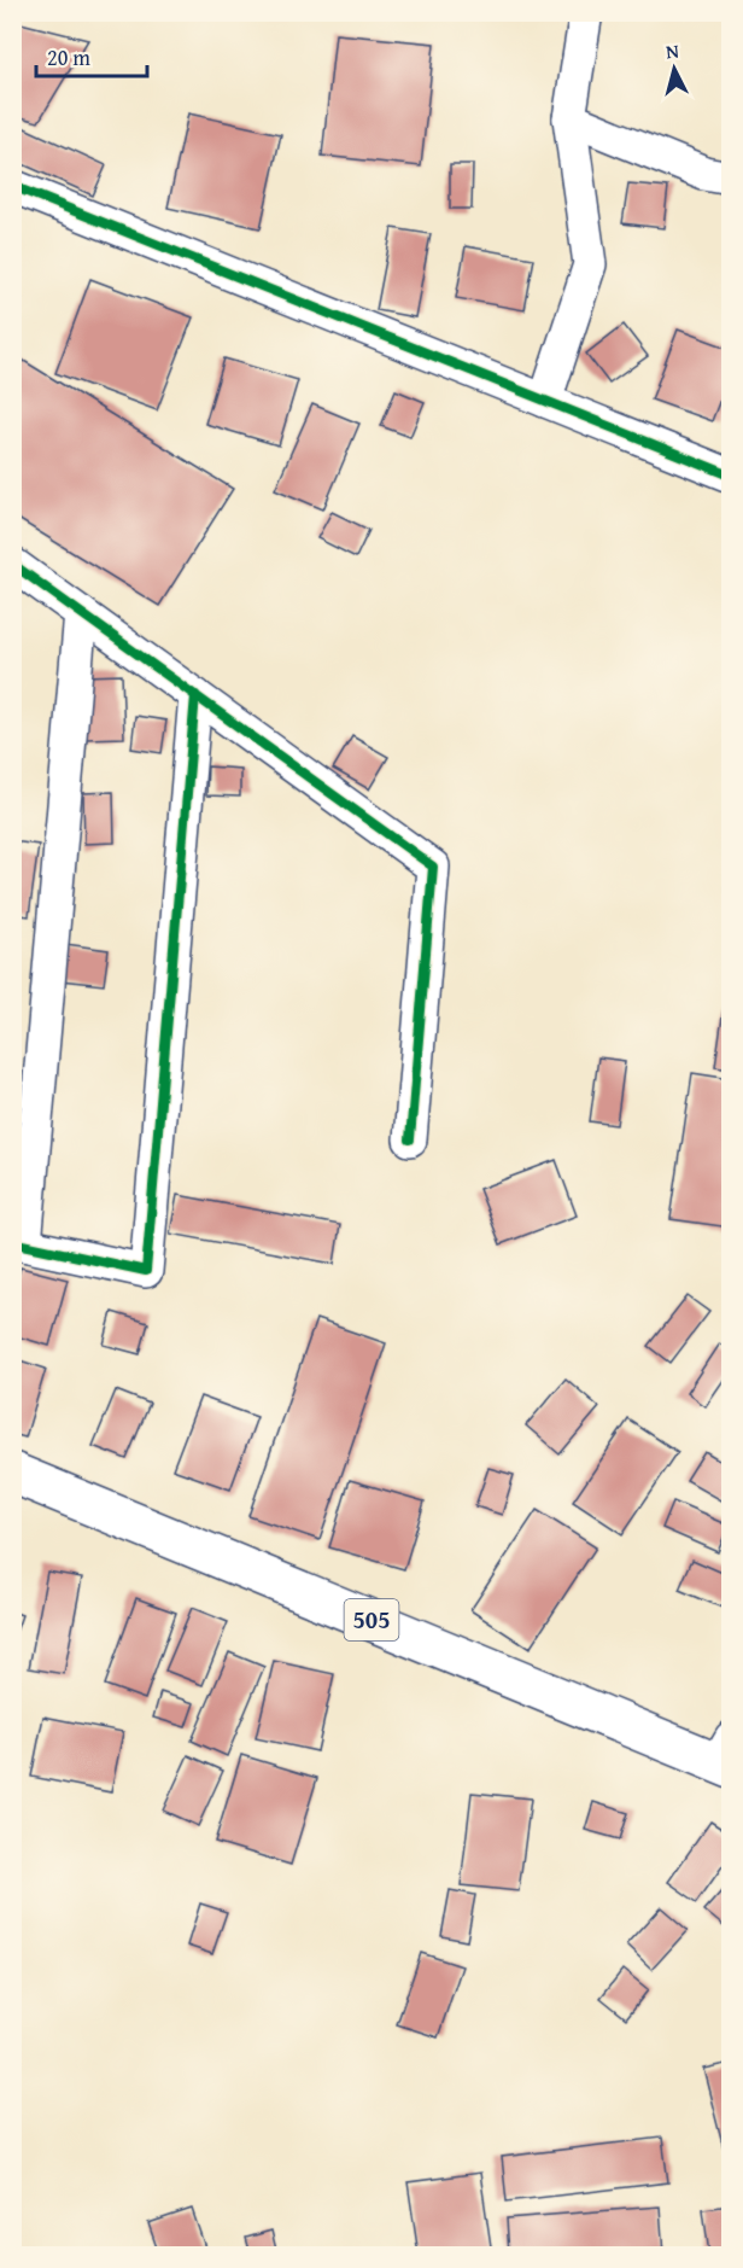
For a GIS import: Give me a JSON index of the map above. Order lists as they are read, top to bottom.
{
  "streets": {
    "main road": ["505"]
  },
  "scale_bar": "20 m",
  "north": "top"
}
